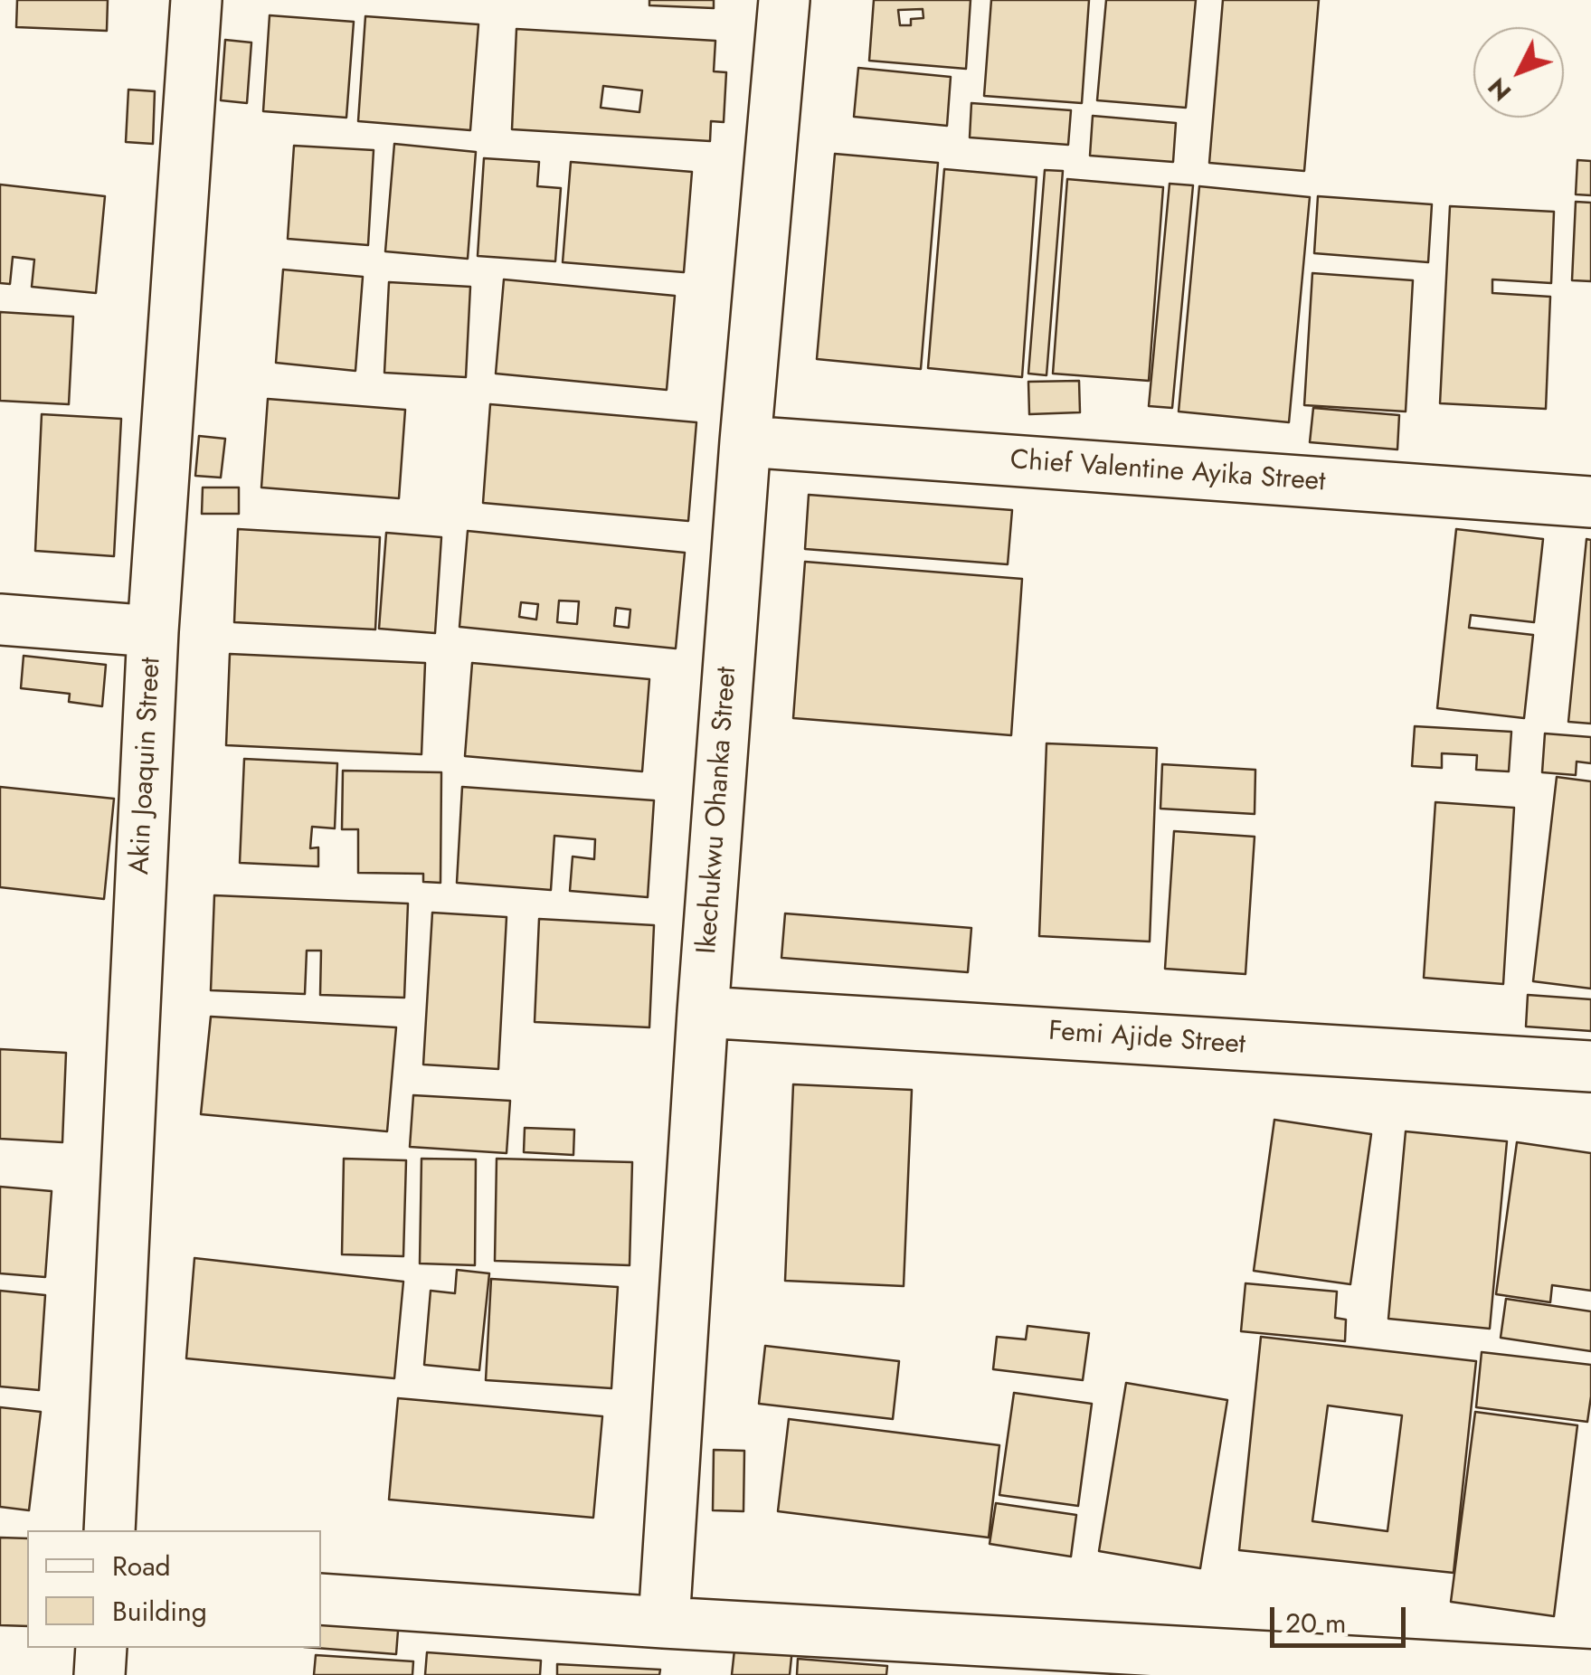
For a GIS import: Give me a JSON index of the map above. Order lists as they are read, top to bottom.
{
  "streets": {
    "street": [
      "Chief Valentine Ayika Street",
      "Akin Joaquin Street",
      "Ikechukwu Ohanka Street",
      "Femi Ajide Street"
    ]
  },
  "crossings": [
    ["Chief Valentine Ayika Street", "Ikechukwu Ohanka Street"],
    ["Ikechukwu Ohanka Street", "Femi Ajide Street"]
  ],
  "legend": ["Road", "Building"],
  "scale_bar": "20 m",
  "north": "bottom left"
}
